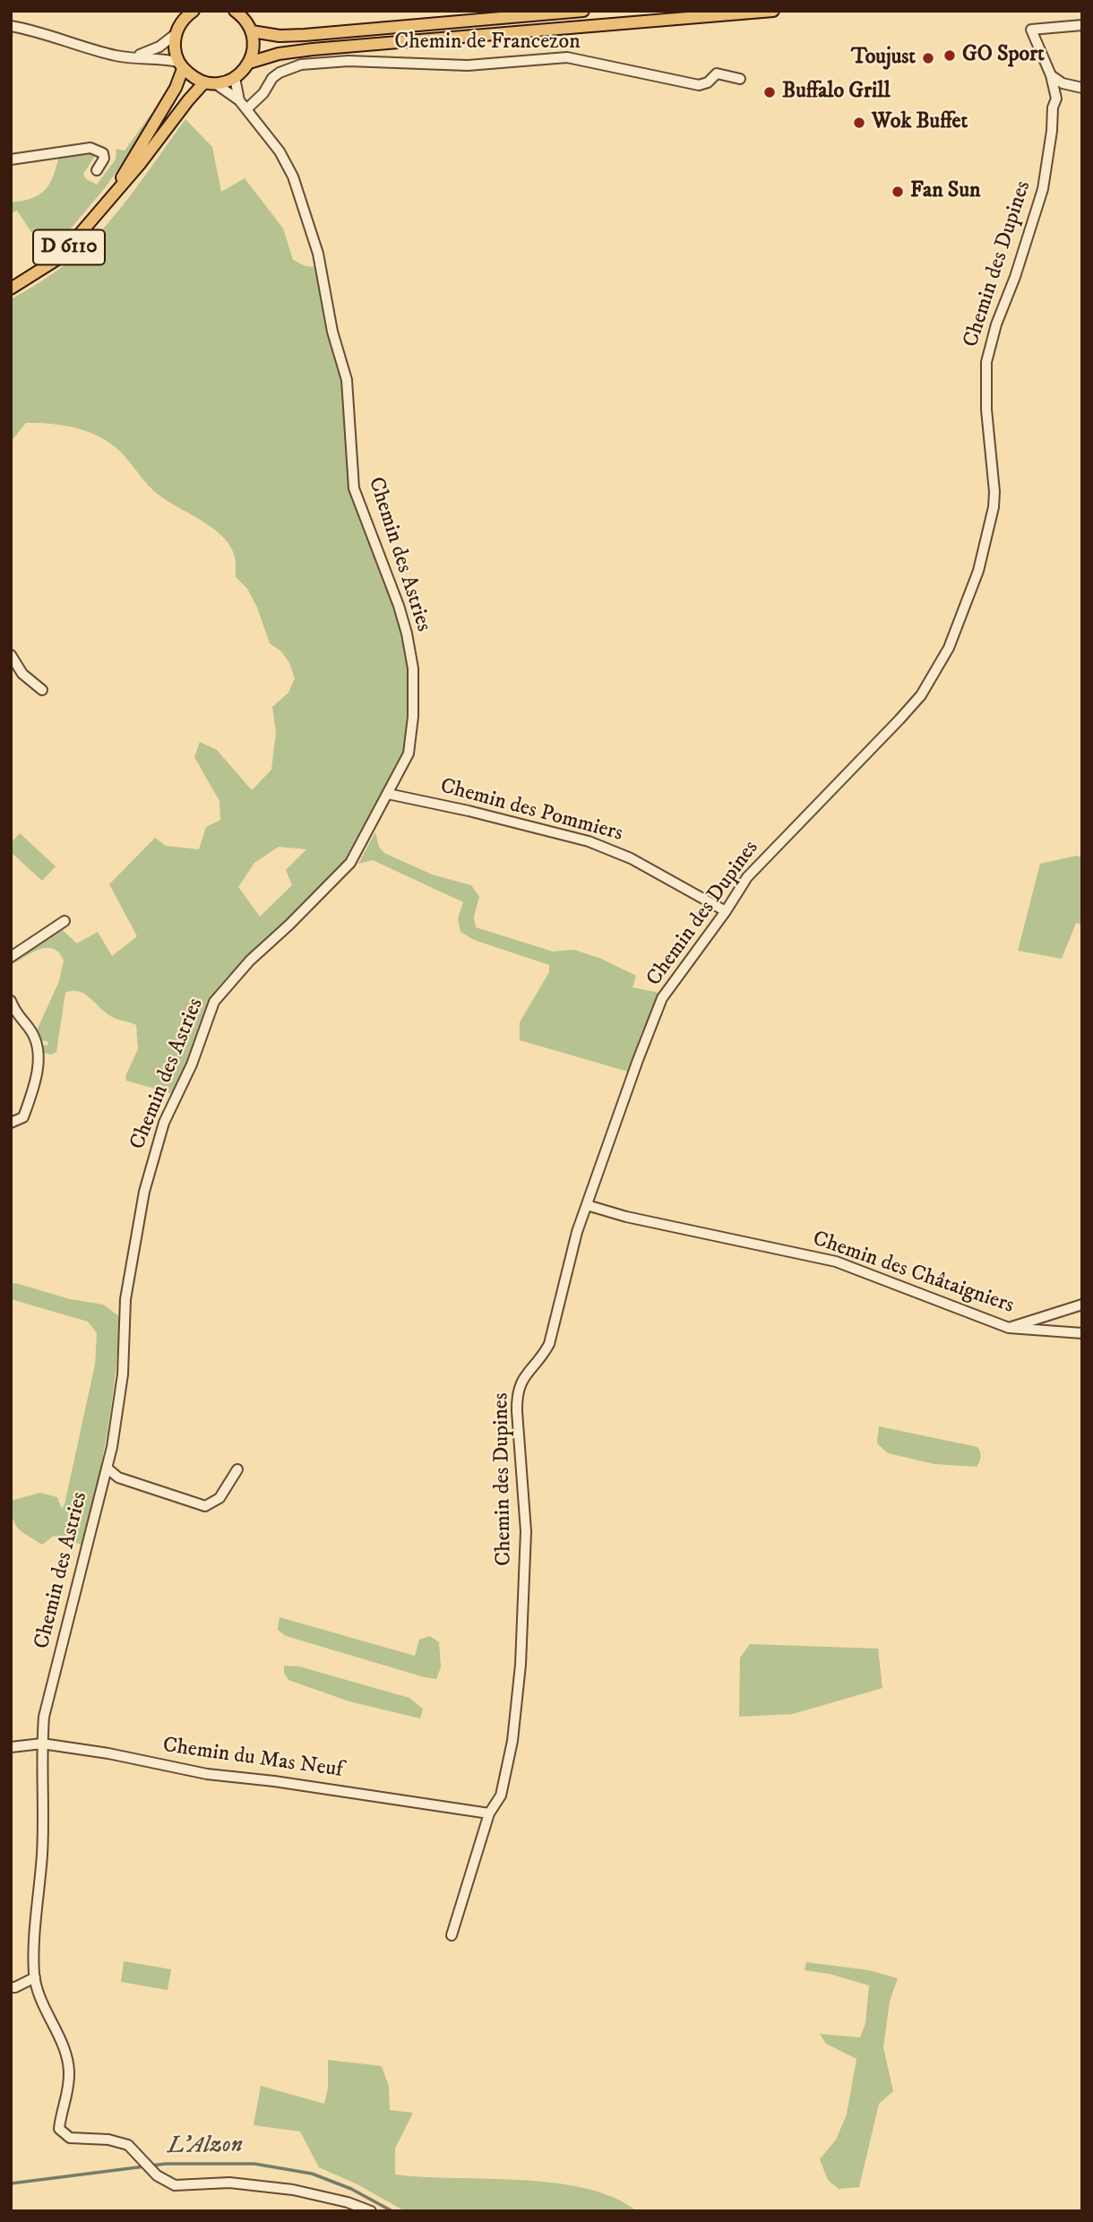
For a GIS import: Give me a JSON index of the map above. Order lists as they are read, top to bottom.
{
  "streets": {
    "main road": ["D 6110"],
    "street": [
      "Chemin de Francezon",
      "Chemin des Dupines",
      "Chemin des Astries",
      "Chemin des Pommiers",
      "Chemin des Châtaigniers",
      "Chemin du Mas Neuf"
    ]
  },
  "crossings": [
    ["Chemin de Francezon", "Chemin des Astries"],
    ["D 6110", "Chemin des Astries"],
    ["Chemin des Dupines", "Chemin des Pommiers"],
    ["Chemin des Dupines", "Chemin des Châtaigniers"],
    ["Chemin des Dupines", "Chemin du Mas Neuf"],
    ["Chemin des Astries", "Chemin des Pommiers"],
    ["Chemin des Astries", "Chemin du Mas Neuf"]
  ],
  "water": ["L'Alzon"],
  "places": [
    "GO Sport",
    "Toujust",
    "Buffalo Grill",
    "Wok Buffet",
    "Fan Sun"
  ]
}
